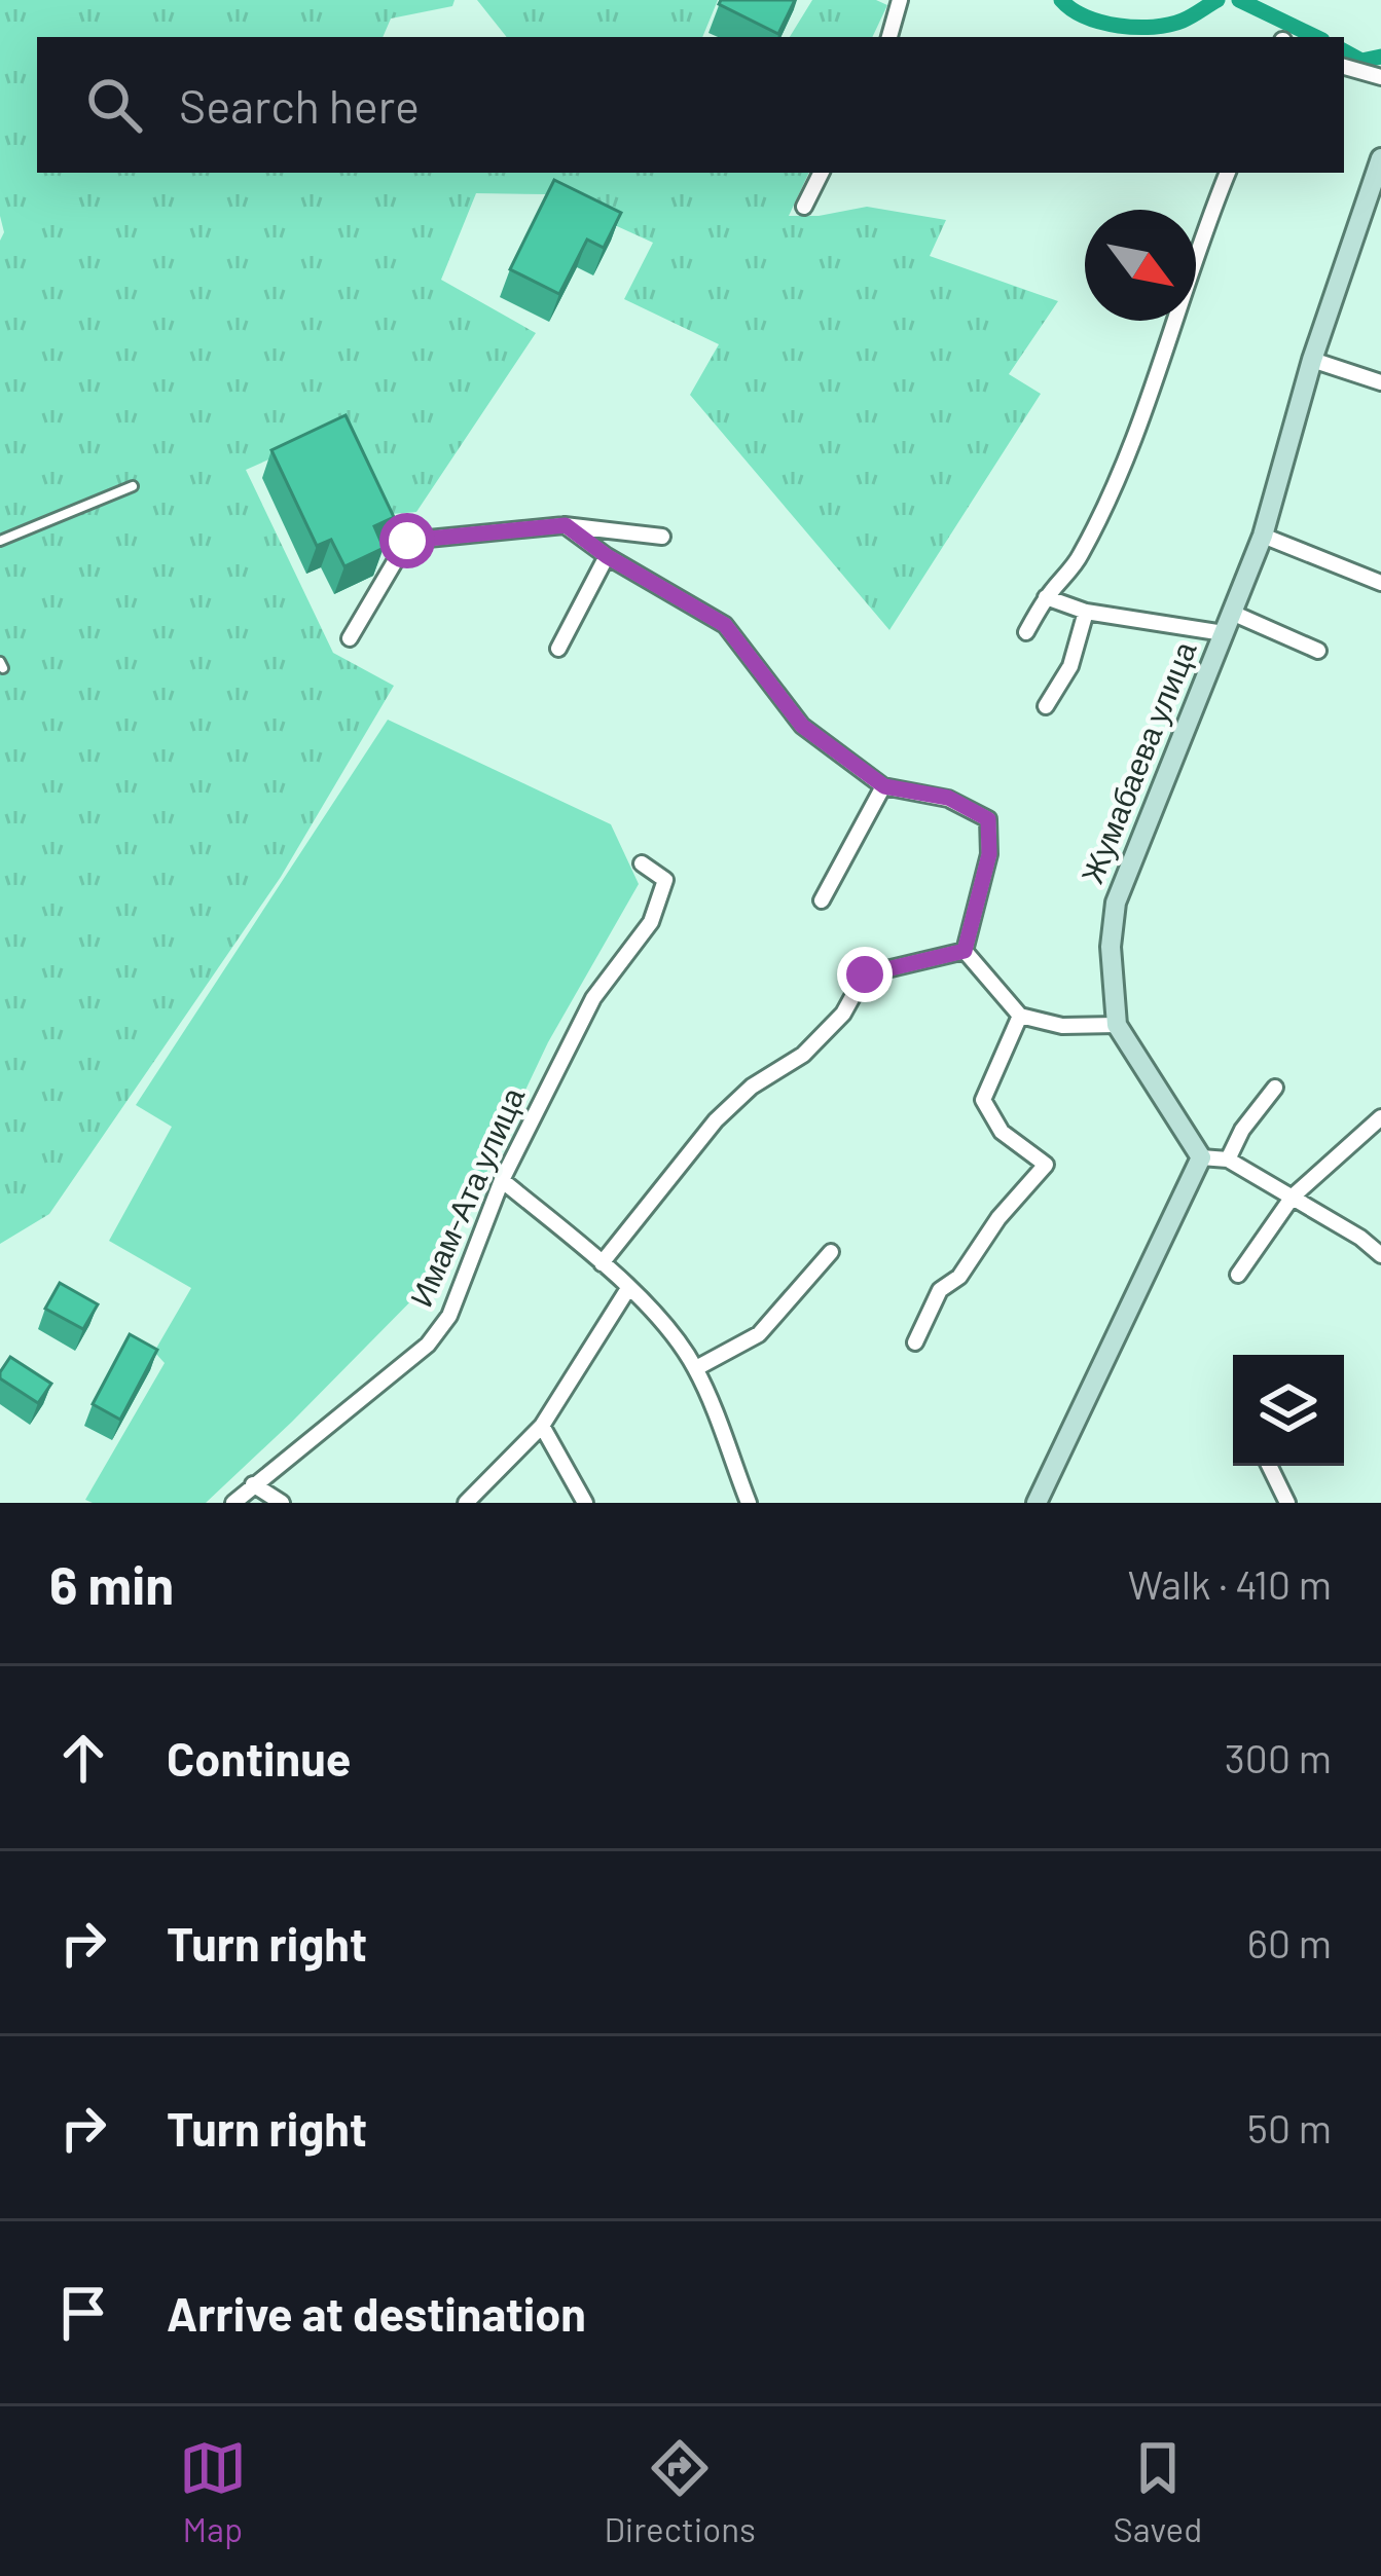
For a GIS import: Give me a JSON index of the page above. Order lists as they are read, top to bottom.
{
  "streets": {
    "street": ["Жумабаева улица", "Имам-Ата улица"]
  },
  "north": "bottom right",
  "page": {
    "search": "Search here",
    "heading": ["6 min", "Walk · 410 m"],
    "list": [
      ["Continue", "300 m"],
      ["Turn right", "60 m"],
      ["Turn right", "50 m"],
      "Arrive at destination"
    ],
    "nav": ["Map", "Directions", "Saved"]
  }
}
